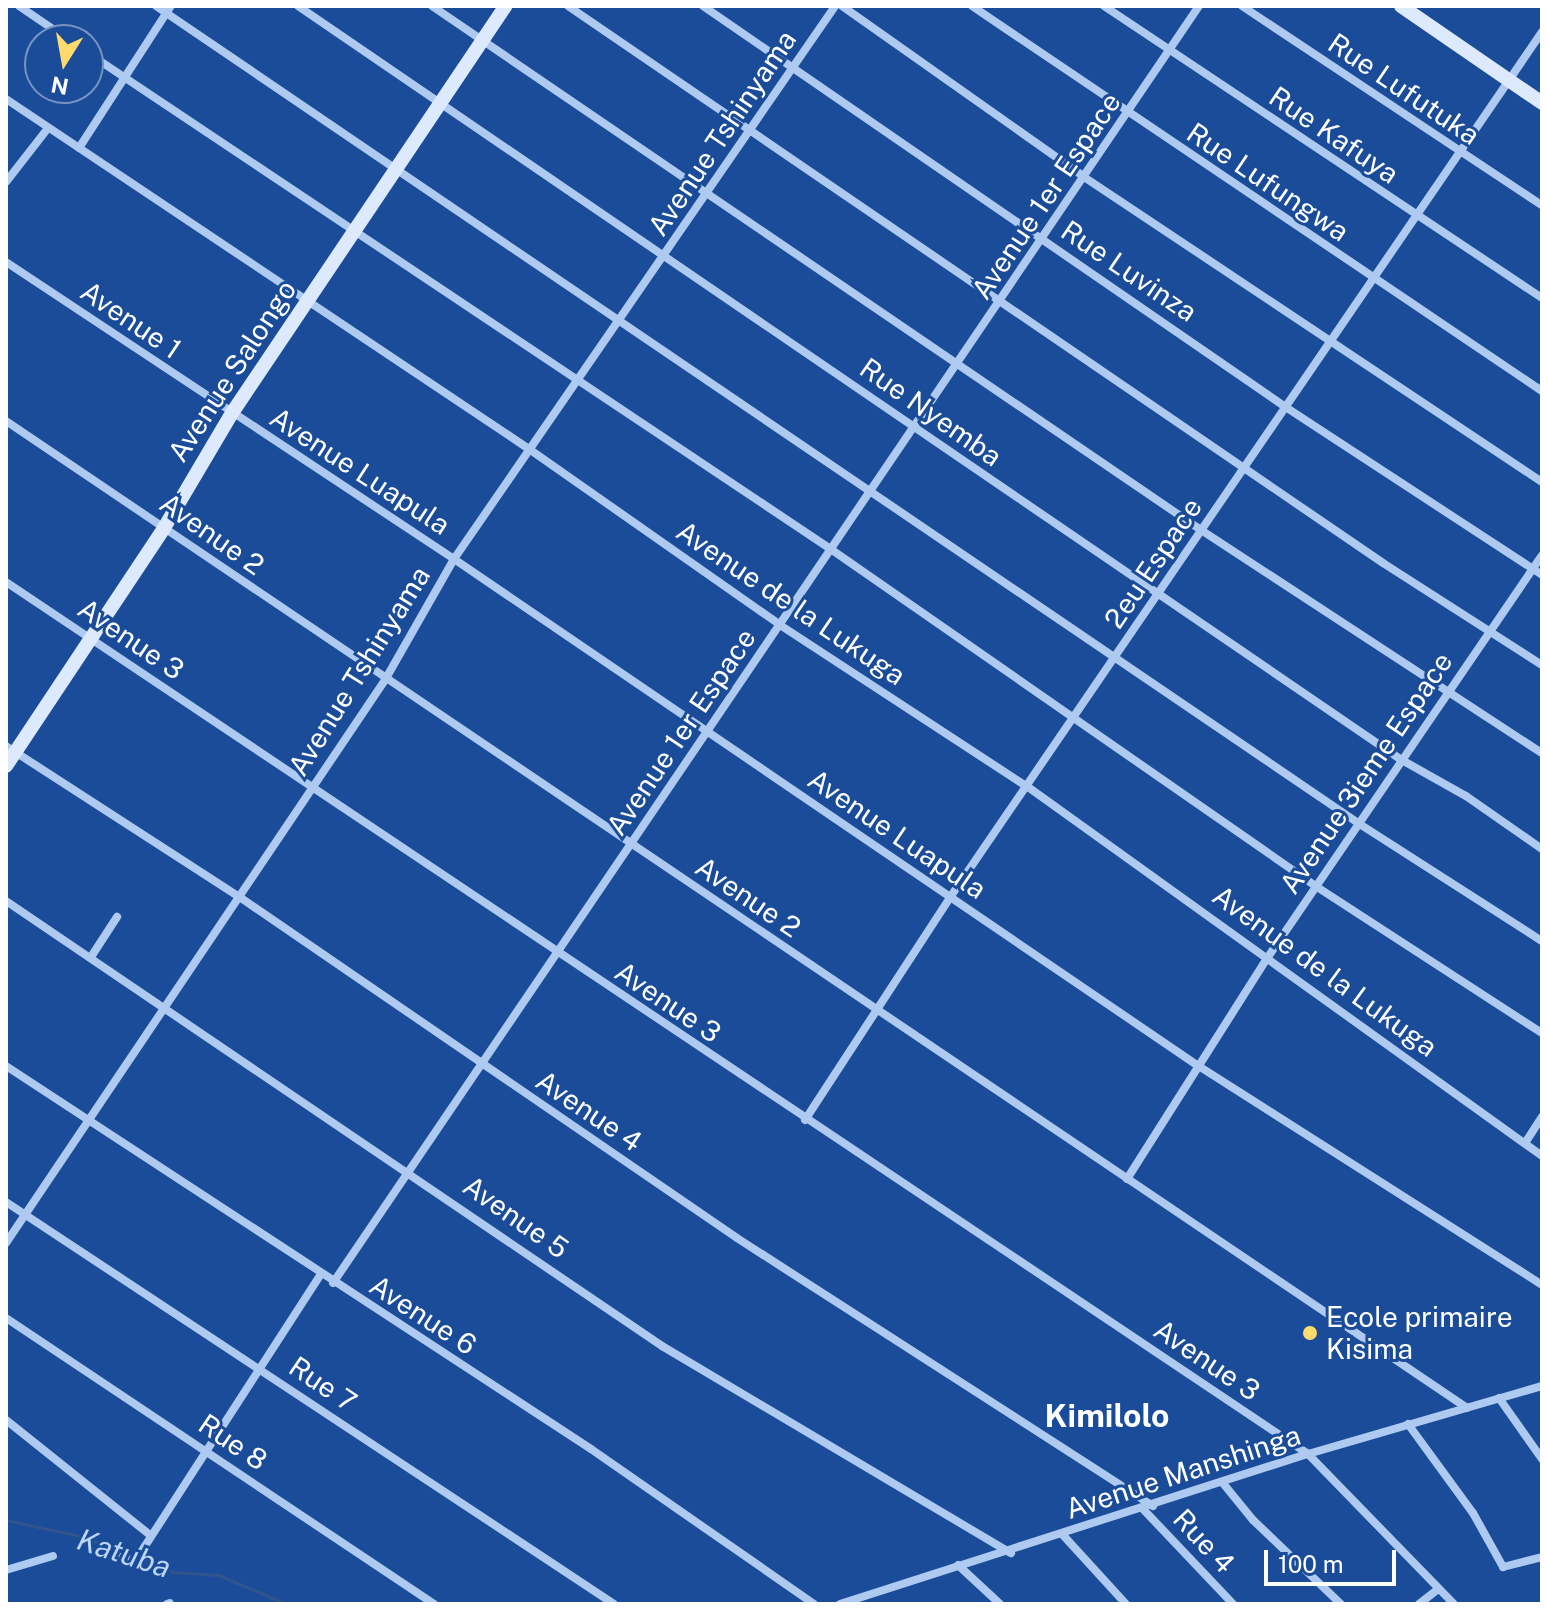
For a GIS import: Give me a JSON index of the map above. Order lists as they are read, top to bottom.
{
  "streets": {
    "street": [
      "Rue Lufutuka",
      "Avenue Tshinyama",
      "Rue Kafuya",
      "Rue Lufungwa",
      "Avenue 1er Espace",
      "Rue Luvinza",
      "Avenue 1",
      "Avenue Salongo",
      "Rue Nyemba",
      "Avenue Luapula",
      "Avenue 2",
      "2eu Espace",
      "Avenue de la Lukuga",
      "Avenue 3",
      "Avenue 3ieme Espace",
      "Avenue 4",
      "Avenue 5",
      "Avenue 6",
      "Rue 7",
      "Rue 8",
      "Avenue Manshinga",
      "Rue 4"
    ]
  },
  "crossings": [
    ["Rue Lufutuka", "2eu Espace"],
    ["Avenue Tshinyama", "Rue Luvinza"],
    ["Avenue Tshinyama", "Rue Nyemba"],
    ["Avenue Tshinyama", "Avenue Luapula"],
    ["Avenue Tshinyama", "Avenue 2"],
    ["Avenue Tshinyama", "Avenue de la Lukuga"],
    ["Avenue Tshinyama", "Avenue 3"],
    ["Avenue Tshinyama", "Avenue 4"],
    ["Avenue Tshinyama", "Avenue 5"],
    ["Avenue Tshinyama", "Avenue 6"],
    ["Avenue Tshinyama", "Rue 7"],
    ["Rue Kafuya", "Avenue 1er Espace"],
    ["Rue Kafuya", "2eu Espace"],
    ["Rue Lufungwa", "Avenue 1er Espace"],
    ["Rue Lufungwa", "2eu Espace"],
    ["Avenue 1er Espace", "Rue Luvinza"],
    ["Avenue 1er Espace", "Rue Nyemba"],
    ["Avenue 1er Espace", "Avenue Luapula"],
    ["Avenue 1er Espace", "Avenue 2"],
    ["Avenue 1er Espace", "Avenue de la Lukuga"],
    ["Avenue 1er Espace", "Avenue 3"],
    ["Avenue 1er Espace", "Avenue 4"],
    ["Avenue 1er Espace", "Avenue 5"],
    ["Avenue 1er Espace", "Avenue 6"],
    ["Rue Luvinza", "2eu Espace"],
    ["Rue Luvinza", "Avenue 3ieme Espace"],
    ["Avenue 1", "Avenue Salongo"],
    ["Avenue 1", "Avenue Luapula"],
    ["Avenue Salongo", "Rue Nyemba"],
    ["Avenue Salongo", "Avenue Luapula"],
    ["Avenue Salongo", "Avenue 2"],
    ["Avenue Salongo", "Avenue de la Lukuga"],
    ["Avenue Salongo", "Avenue 3"],
    ["Avenue Salongo", "Avenue 4"],
    ["Rue Nyemba", "2eu Espace"],
    ["Rue Nyemba", "Avenue 3ieme Espace"],
    ["Avenue Luapula", "2eu Espace"],
    ["Avenue Luapula", "Avenue 3ieme Espace"],
    ["Avenue 2", "2eu Espace"],
    ["Avenue 2", "Avenue 3ieme Espace"],
    ["Avenue 2", "Avenue Manshinga"],
    ["2eu Espace", "Avenue de la Lukuga"],
    ["2eu Espace", "Avenue 3"],
    ["Avenue de la Lukuga", "Avenue 3ieme Espace"],
    ["Avenue 3", "Avenue Manshinga"],
    ["Avenue 4", "Avenue Manshinga"],
    ["Avenue 5", "Avenue Manshinga"],
    ["Avenue Manshinga", "Rue 4"]
  ],
  "districts": ["Kimilolo"],
  "water": ["Katuba"],
  "places": ["Ecole primaire Kisima"],
  "scale_bar": "100 m",
  "north": "bottom"
}
